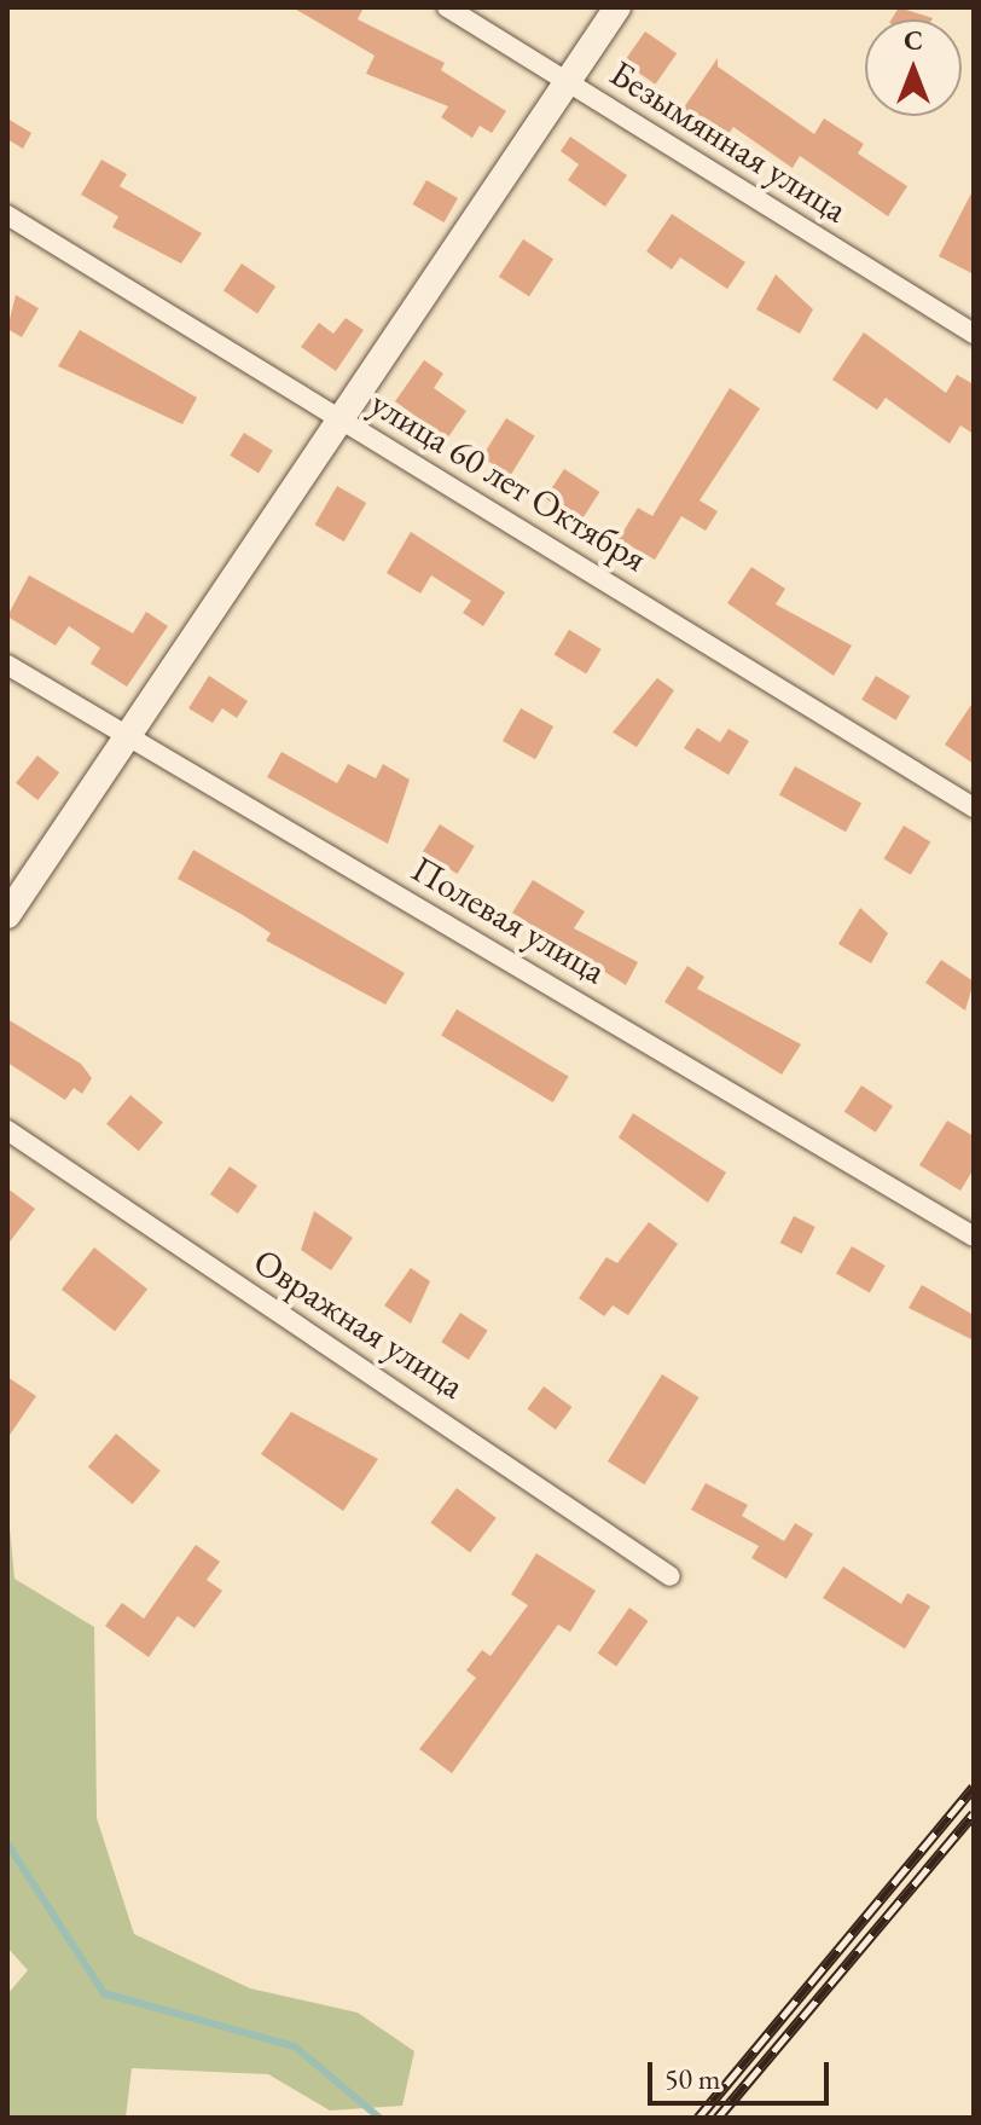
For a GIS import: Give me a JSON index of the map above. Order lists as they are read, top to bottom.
{
  "streets": {
    "street": [
      "Безымянная улица",
      "улица 60 лет Октября",
      "Полевая улица",
      "Овражная улица"
    ]
  },
  "scale_bar": "50 m",
  "north": "top"
}
